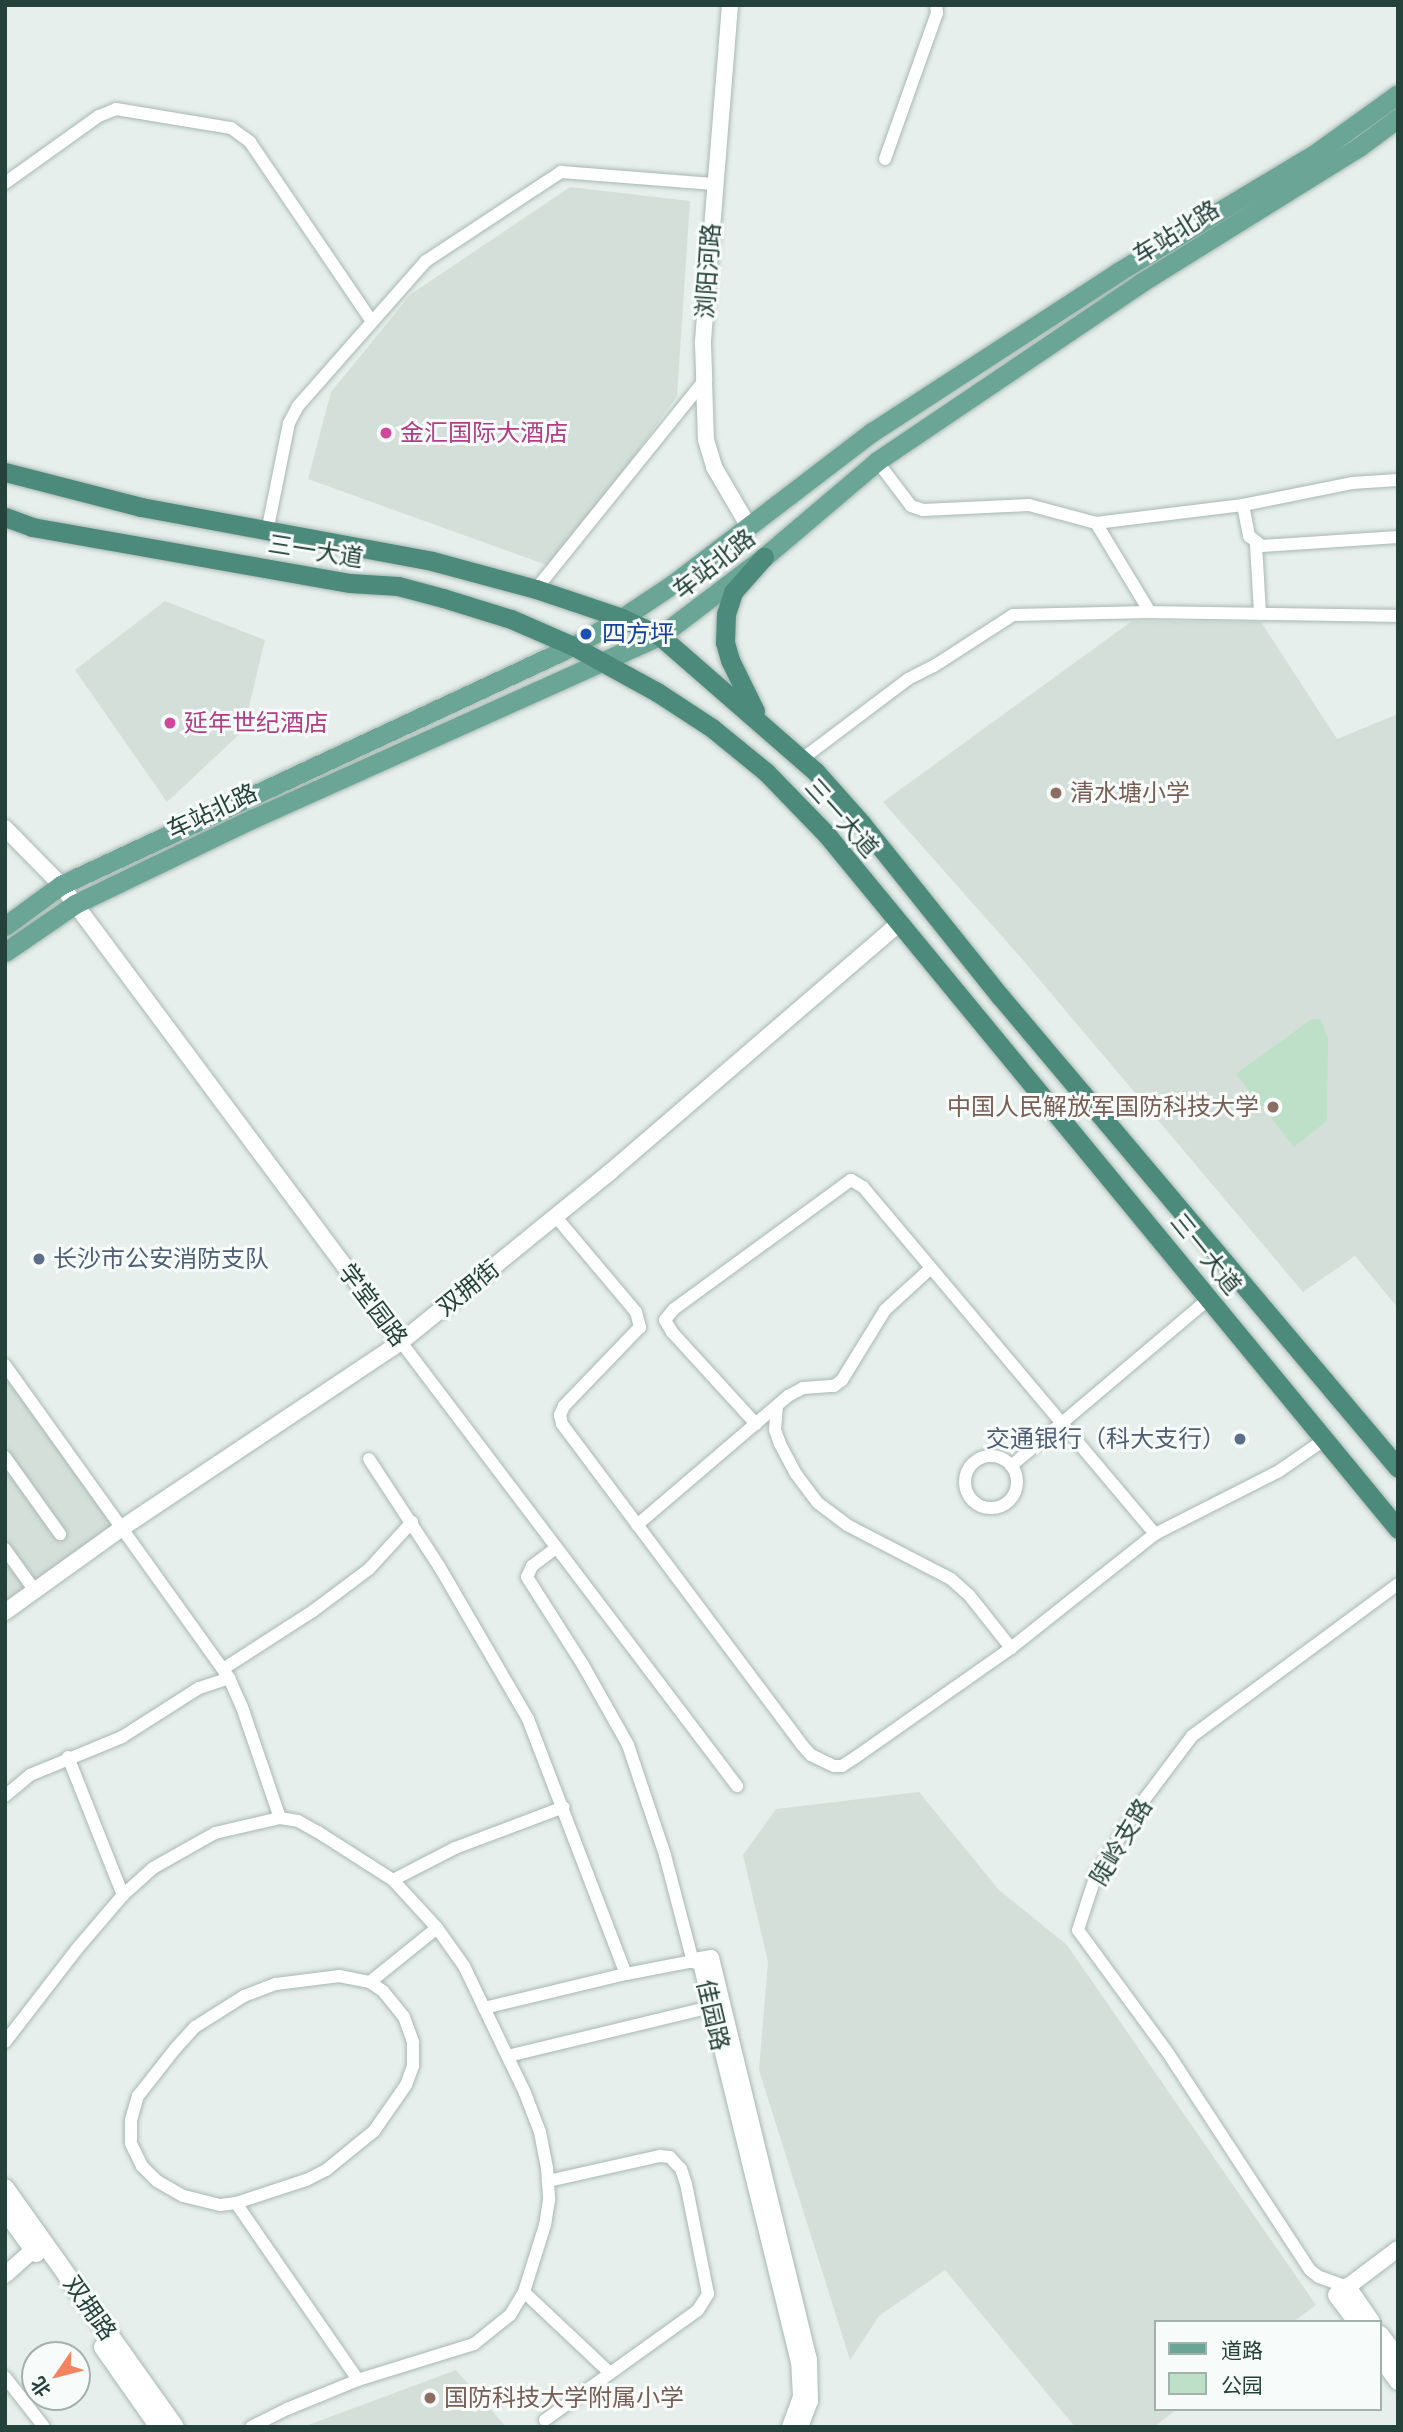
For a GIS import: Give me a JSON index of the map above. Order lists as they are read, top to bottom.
{
  "streets": {
    "highway": ["三一大道"],
    "main road": ["车站北路", "双拥路"],
    "street": [
      "浏阳河路",
      "双拥街",
      "学堂园路",
      "陡岭支路",
      "佳园路"
    ]
  },
  "crossings": [
    ["车站北路", "浏阳河路"],
    ["车站北路", "三一大道"],
    ["车站北路", "学堂园路"],
    ["三一大道", "双拥街"],
    ["双拥街", "学堂园路"]
  ],
  "places": [
    "金汇国际大酒店",
    "四方坪",
    "延年世纪酒店",
    "清水塘小学",
    "中国人民解放军国防科技大学",
    "长沙市公安消防支队",
    "交通银行（科大支行）",
    "国防科技大学附属小学"
  ],
  "legend": ["道路", "公园"],
  "north": "bottom left"
}
